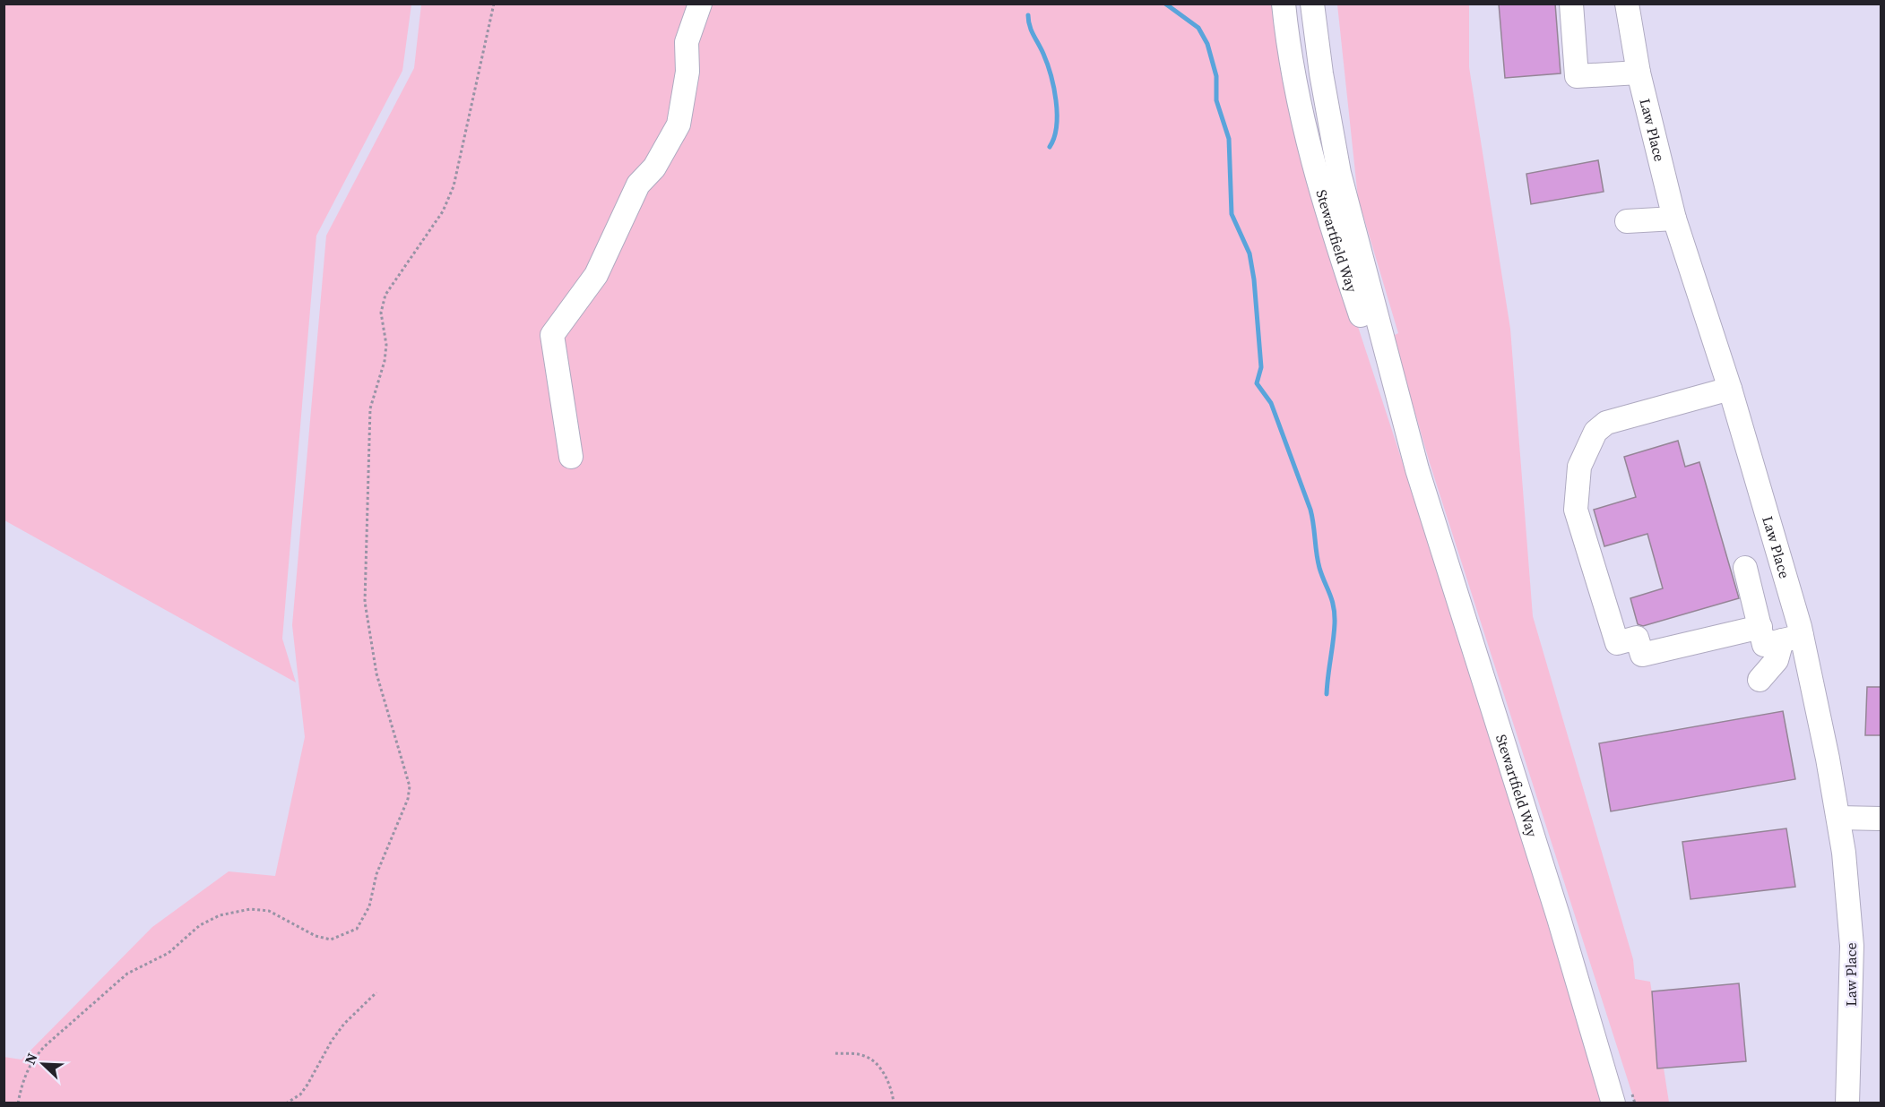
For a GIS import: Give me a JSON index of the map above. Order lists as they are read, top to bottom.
{
  "streets": {
    "street": ["Law Place", "Stewartfield Way"]
  },
  "north": "top left"
}
